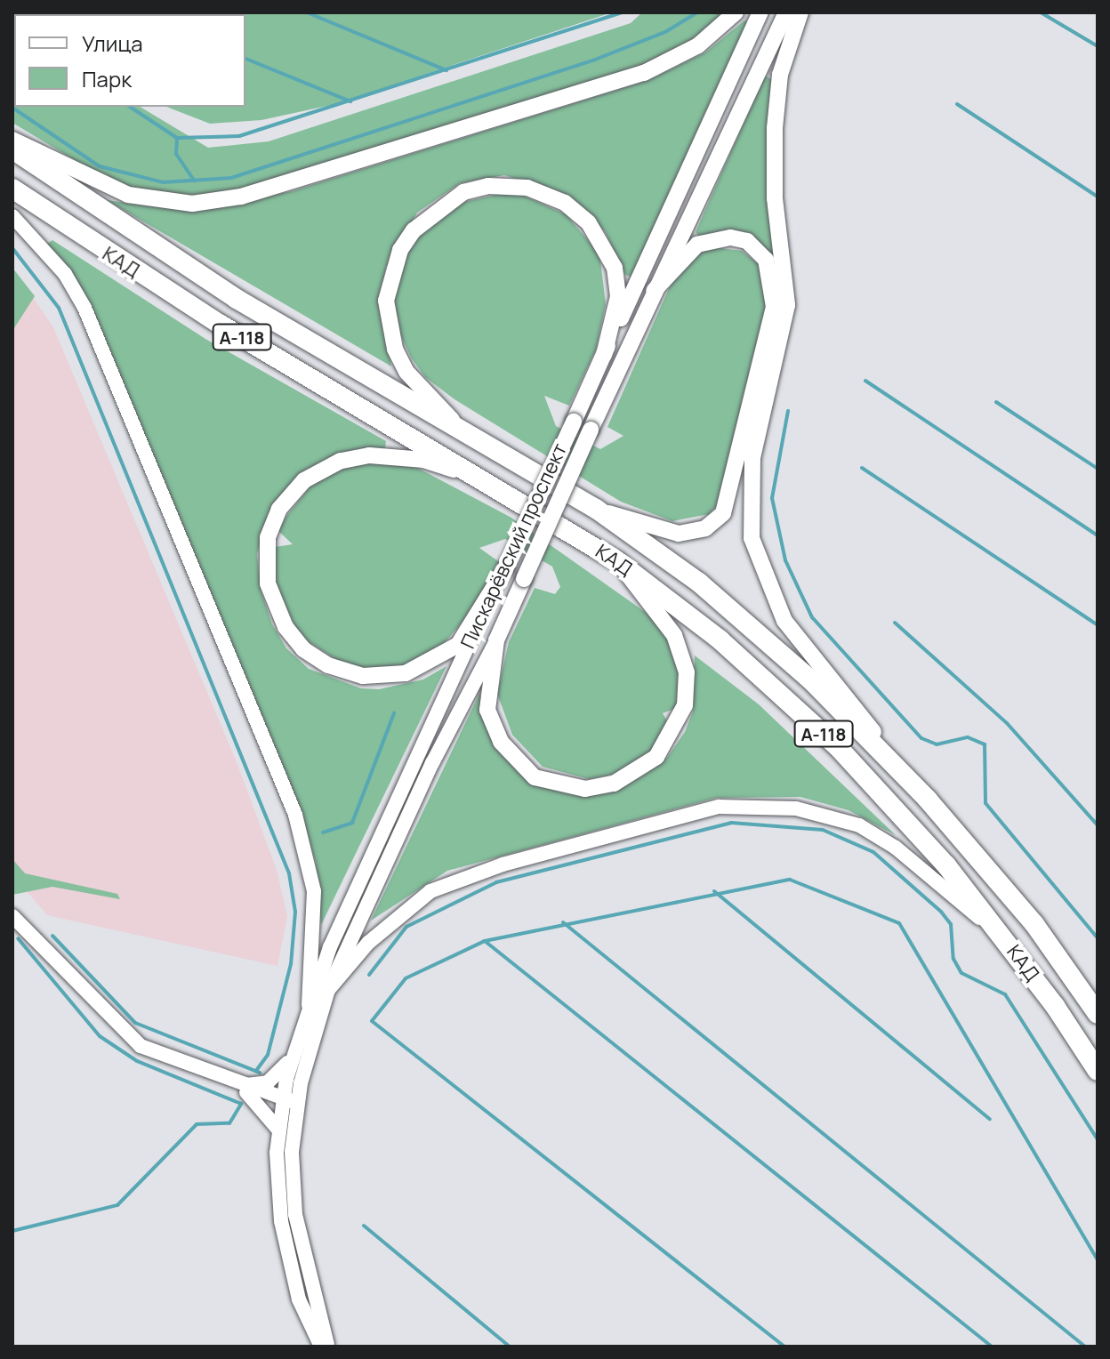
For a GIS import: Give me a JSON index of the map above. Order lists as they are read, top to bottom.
{
  "streets": {
    "highway": ["КАД", "А-118"],
    "main road": ["Пискарёвский проспект"]
  },
  "legend": ["Улица", "Парк"]
}
